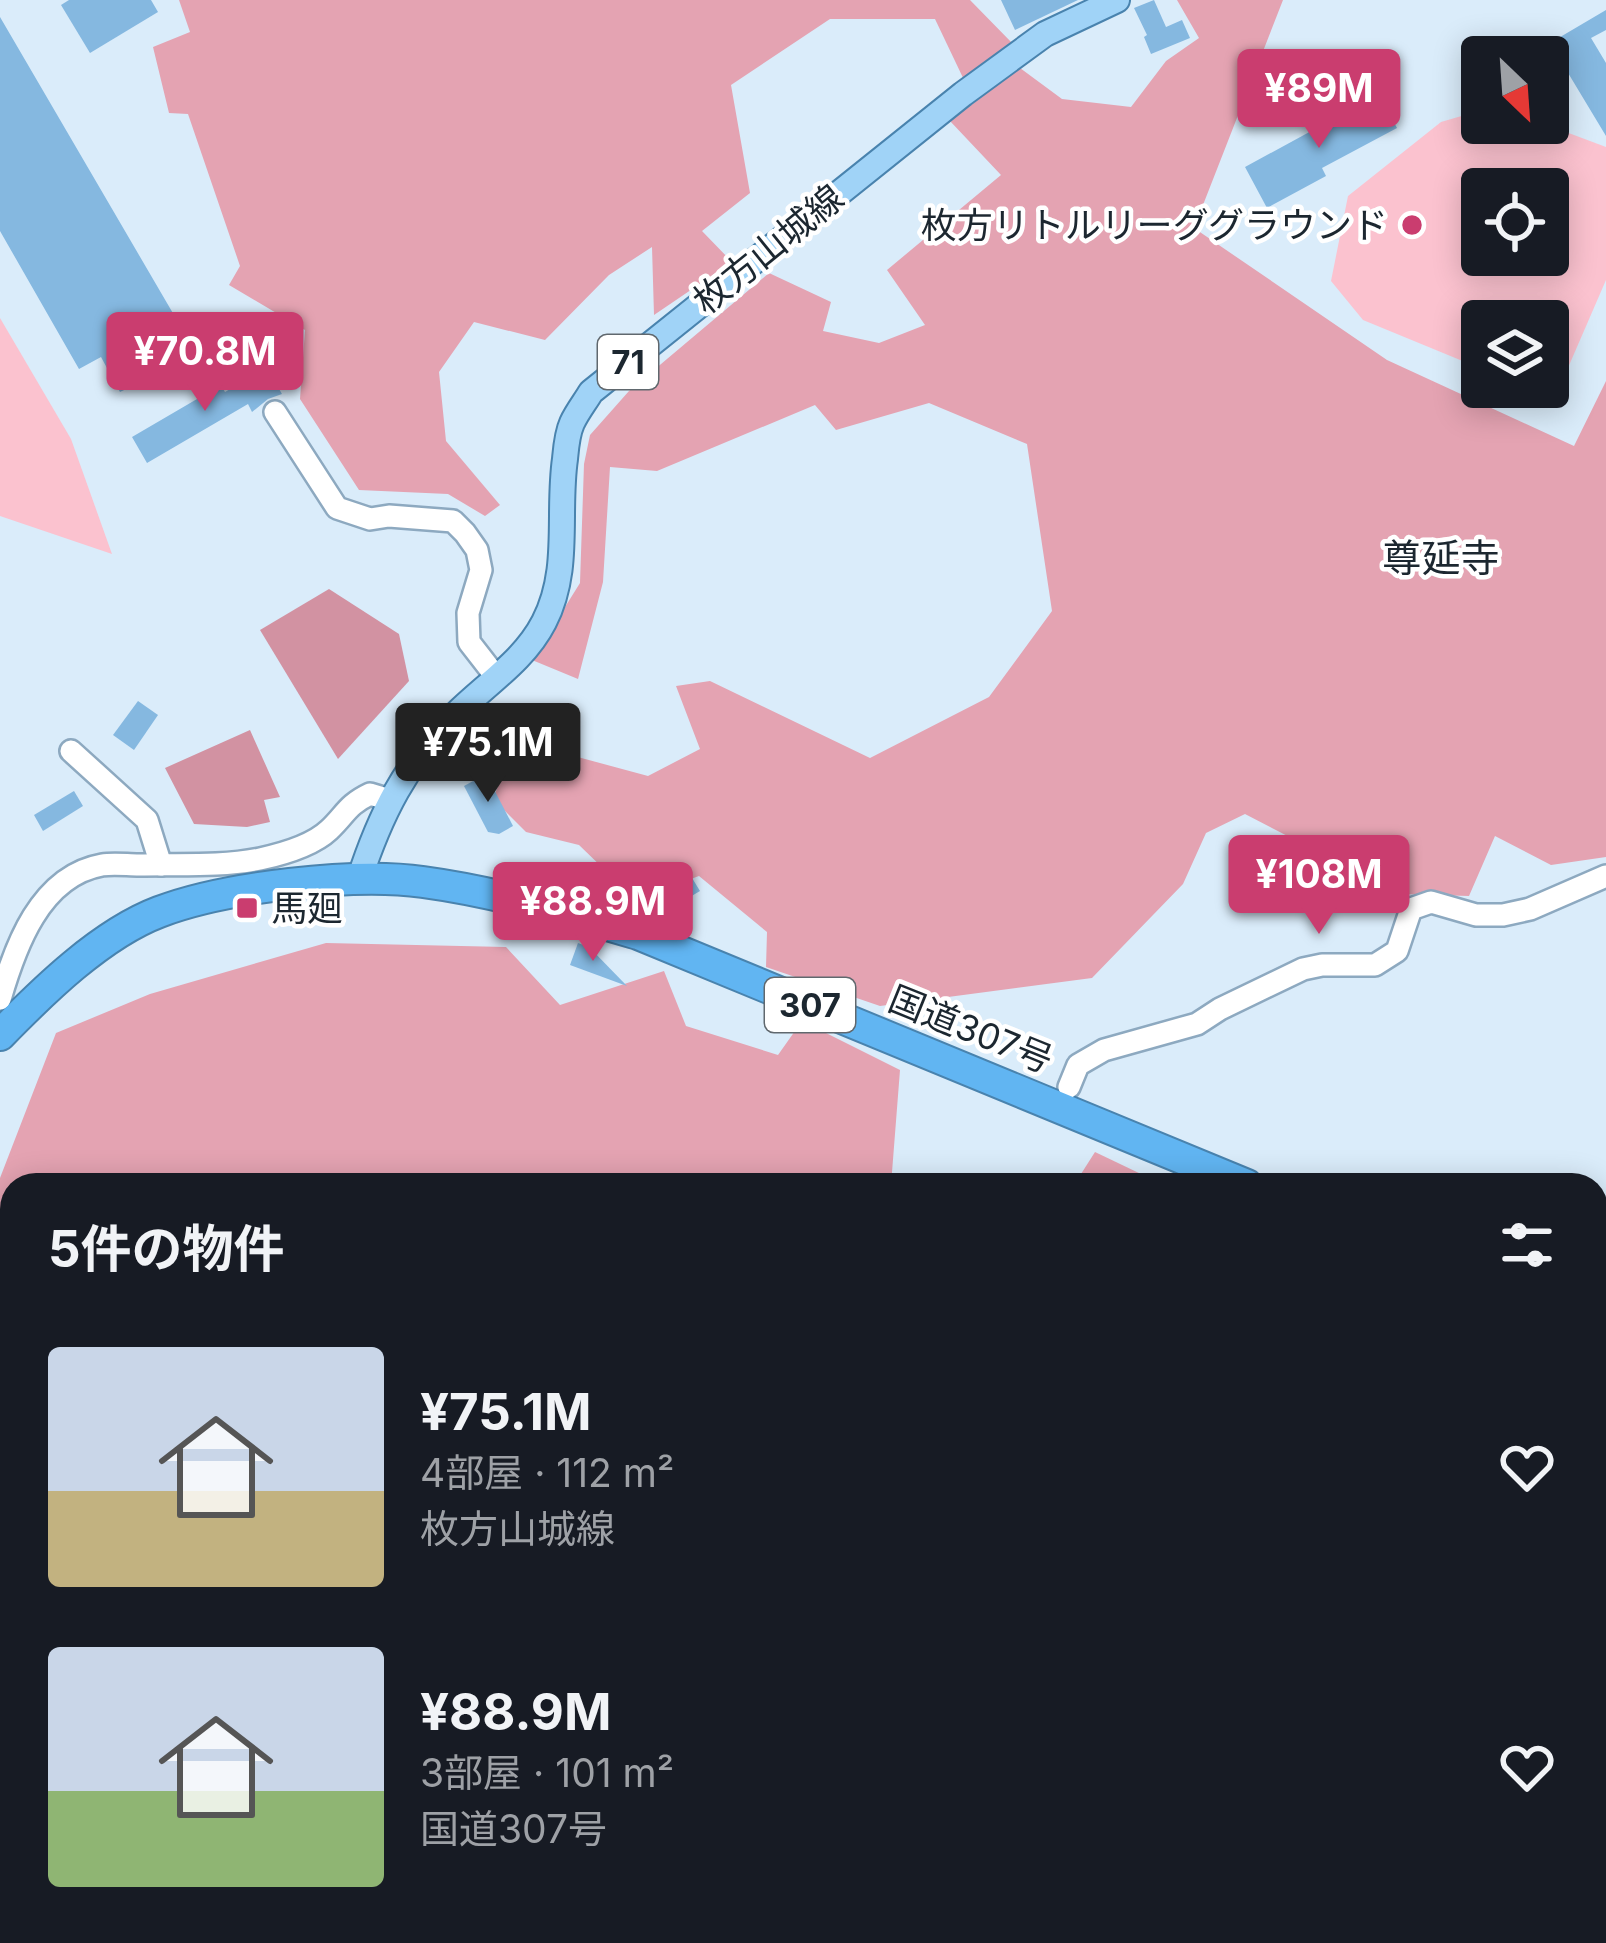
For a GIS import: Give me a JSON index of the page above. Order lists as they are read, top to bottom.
{
  "streets": {
    "highway": ["307", "国道307号"],
    "main road": ["枚方山城線", "71"]
  },
  "crossings": [
    ["枚方山城線", "国道307号"]
  ],
  "districts": ["尊延寺"],
  "places": {
    "other": ["枚方リトルリーググラウンド"],
    "transit": ["馬廻"]
  },
  "north": "bottom right",
  "page": {
    "price": [
      "¥89M",
      "¥70.8M",
      "¥75.1M",
      "¥108M",
      "¥88.9M"
    ],
    "heading": "5件の物件",
    "list": [
      {
        "name": "¥75.1M",
        "note": "4部屋 · 112 m² · 枚方山城線"
      },
      {
        "name": "¥88.9M",
        "note": "3部屋 · 101 m² · 国道307号"
      }
    ]
  }
}
